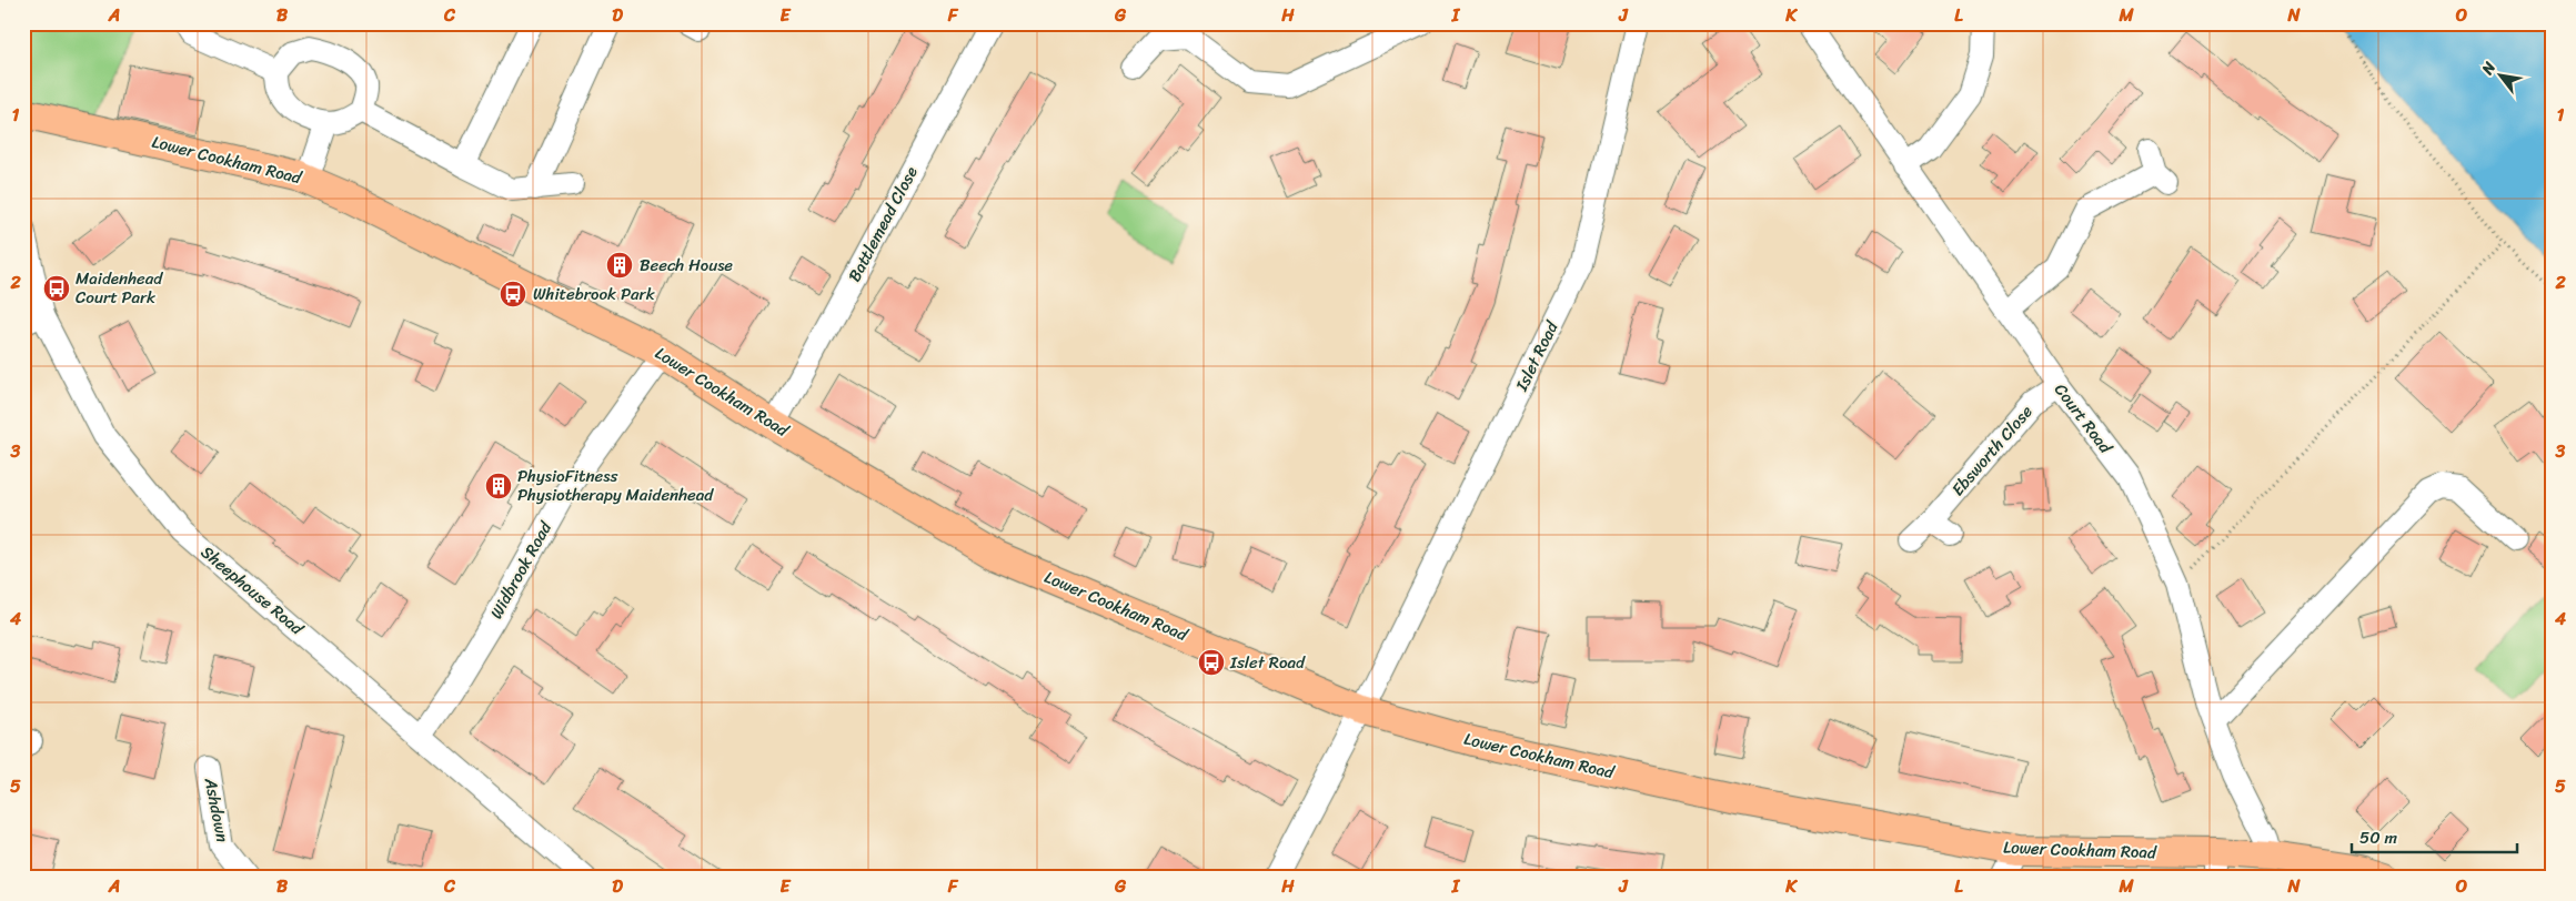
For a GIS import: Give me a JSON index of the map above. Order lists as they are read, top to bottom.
{
  "streets": {
    "main road": ["Lower Cookham Road"],
    "street": [
      "Battlemead Close",
      "Islet Road",
      "Court Road",
      "Ebsworth Close",
      "Widbrook Road",
      "Sheephouse Road",
      "Ashdown"
    ]
  },
  "crossings": [
    ["Lower Cookham Road", "Battlemead Close"],
    ["Lower Cookham Road", "Islet Road"],
    ["Lower Cookham Road", "Court Road"],
    ["Lower Cookham Road", "Widbrook Road"],
    ["Court Road", "Ebsworth Close"],
    ["Widbrook Road", "Sheephouse Road"]
  ],
  "places": {
    "building": ["Beech House", "PhysioFitness Physiotherapy Maidenhead"],
    "bus stop": ["Maidenhead Court Park", "Whitebrook Park", "Islet Road"]
  },
  "scale_bar": "50 m",
  "north": "top left",
  "grid": {
    "columns": [
      "A",
      "B",
      "C",
      "D",
      "E",
      "F",
      "G",
      "H",
      "I",
      "J",
      "K",
      "L",
      "M",
      "N",
      "O"
    ],
    "rows": [
      "1",
      "2",
      "3",
      "4",
      "5"
    ]
  }
}
